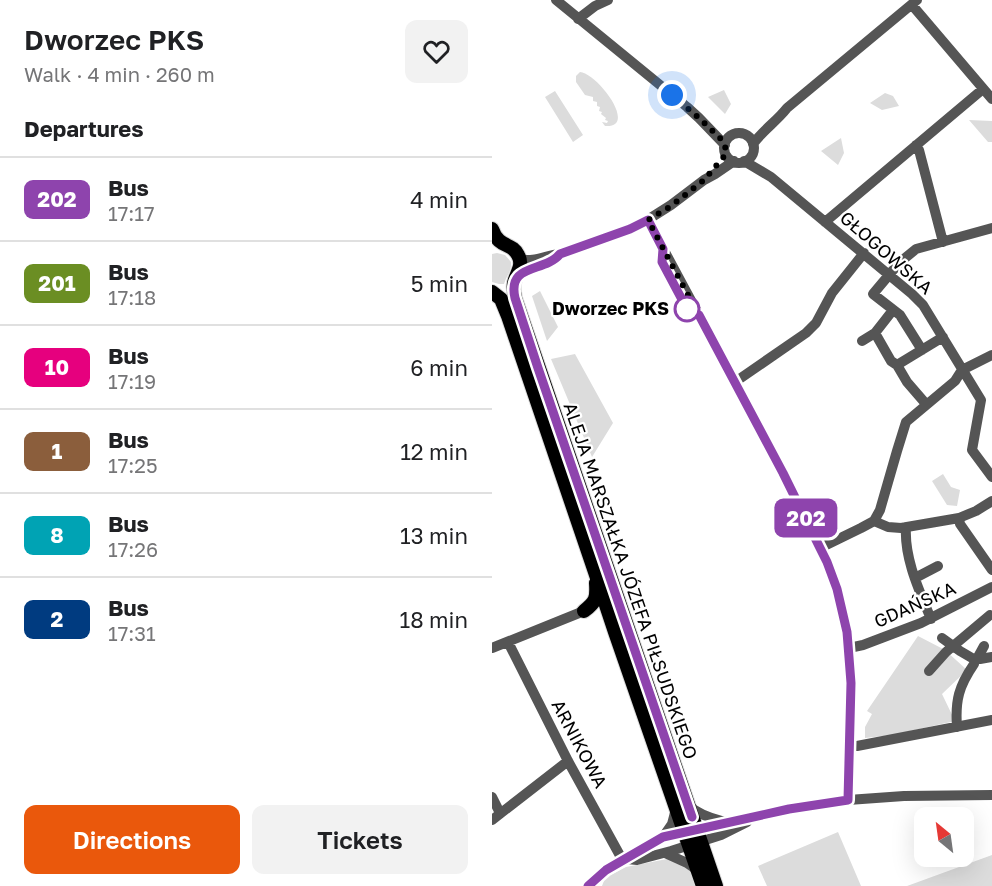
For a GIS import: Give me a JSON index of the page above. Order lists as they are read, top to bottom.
{
  "streets": {
    "main road": ["ALEJA MARSZAŁKA JÓZEFA PIŁSUDSKIEGO"],
    "street": ["GŁOGOWSKA", "GDAŃSKA", "ARNIKOWA"]
  },
  "places": ["Dworzec PKS"],
  "lines": ["bus line 202"],
  "north": "top left",
  "page": {
    "heading": [
      ["Dworzec PKS", "Walk · 4 min · 260 m"],
      "Departures"
    ],
    "on_map": "202",
    "list": [
      {
        "mark": "202",
        "name": "Bus",
        "note": "17:17",
        "value": "4 min"
      },
      {
        "mark": "201",
        "name": "Bus",
        "note": "17:18",
        "value": "5 min"
      },
      {
        "mark": "10",
        "name": "Bus",
        "note": "17:19",
        "value": "6 min"
      },
      {
        "mark": "1",
        "name": "Bus",
        "note": "17:25",
        "value": "12 min"
      },
      {
        "mark": "8",
        "name": "Bus",
        "note": "17:26",
        "value": "13 min"
      },
      {
        "mark": "2",
        "name": "Bus",
        "note": "17:31",
        "value": "18 min"
      }
    ],
    "buttons": ["Directions", "Tickets"]
  }
}
